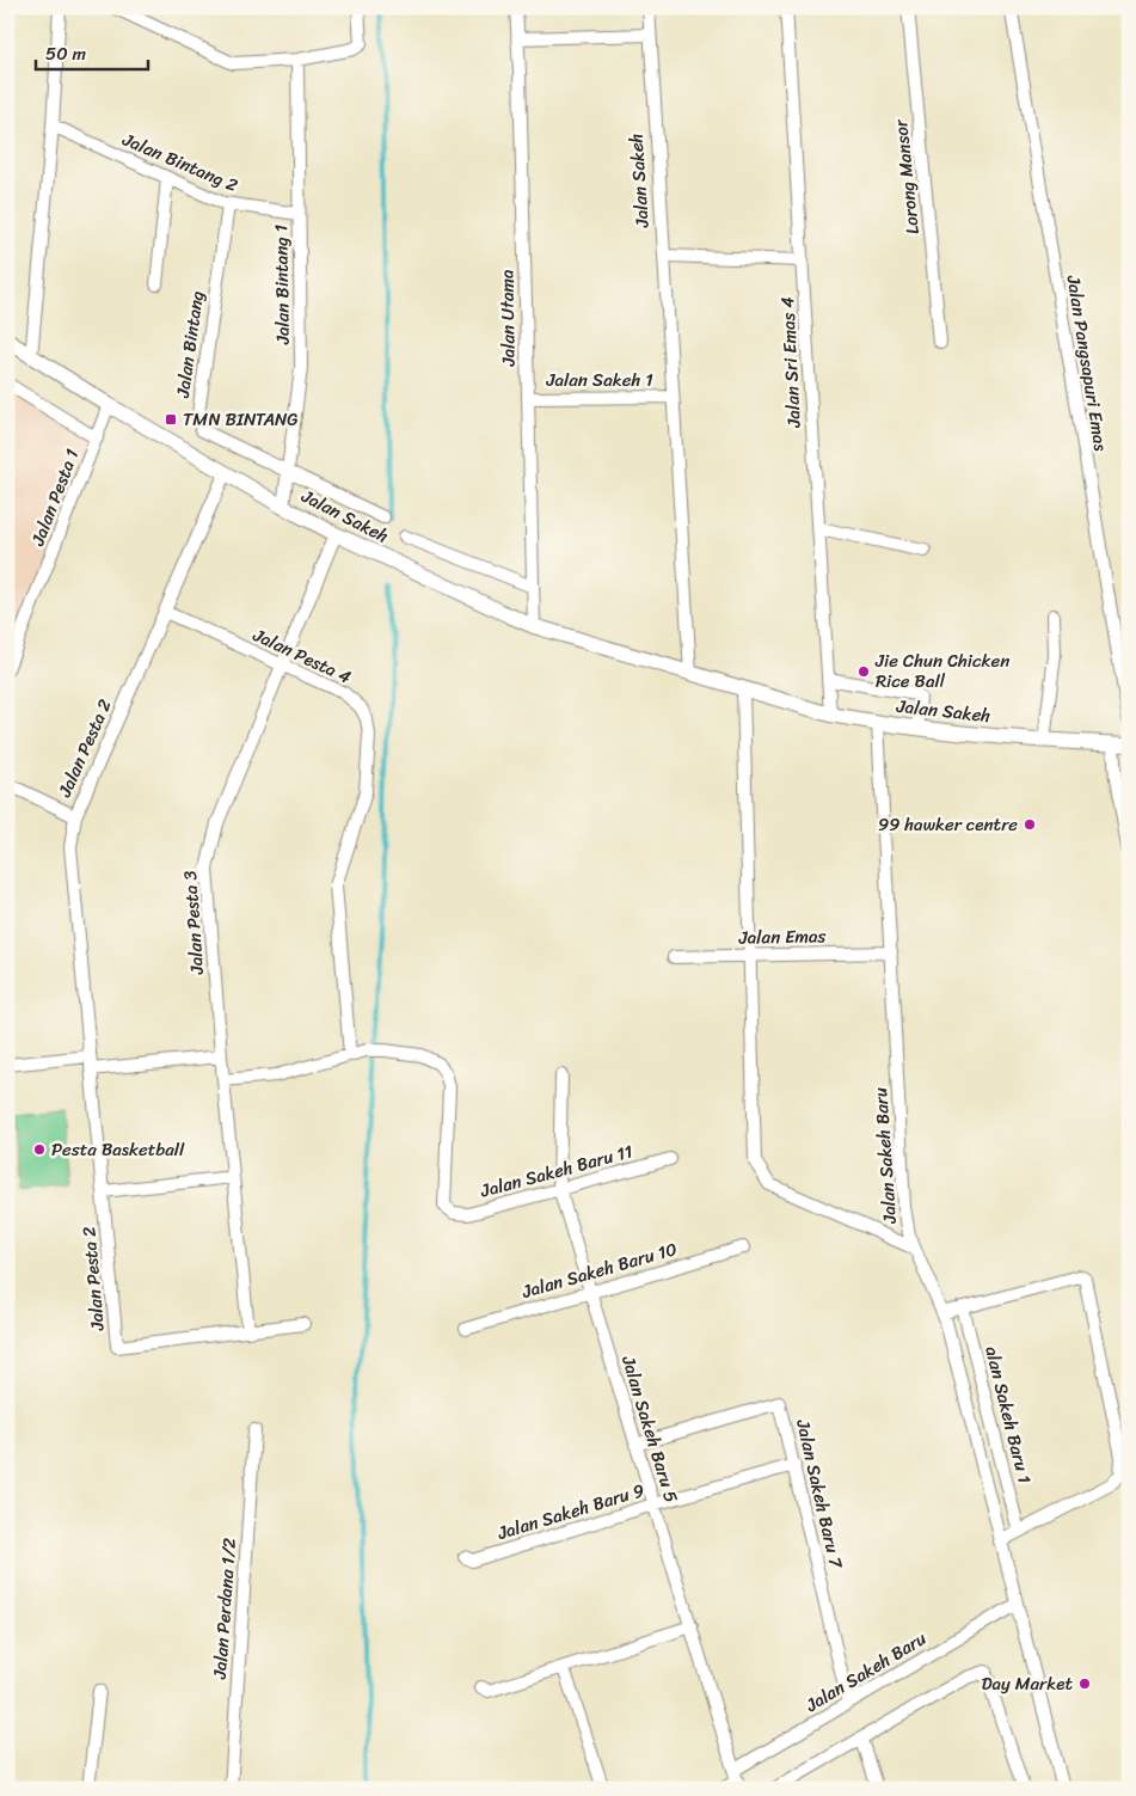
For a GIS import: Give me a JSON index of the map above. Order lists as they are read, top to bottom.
{
  "streets": {
    "street": [
      "Jalan Bintang 2",
      "Lorong Mansor",
      "Jalan Sakeh",
      "Jalan Bintang 1",
      "Jalan Utama",
      "Jalan Bintang",
      "Jalan Sri Emas 4",
      "Jalan Pangsapuri Emas",
      "Jalan Sakeh 1",
      "Jalan Pesta 1",
      "Jalan Pesta 4",
      "Jalan Pesta 2",
      "Jalan Pesta 3",
      "Jalan Emas",
      "Jalan Sakeh Baru",
      "Jalan Sakeh Baru 11",
      "Jalan Sakeh Baru 10",
      "alan Sakeh Baru 1",
      "Jalan Sakeh Baru 5",
      "Jalan Sakeh Baru 7",
      "Jalan Sakeh Baru 9",
      "Jalan Perdana 1/2"
    ]
  },
  "crossings": [
    ["Jalan Bintang 2", "Jalan Bintang 1"],
    ["Jalan Bintang 2", "Jalan Bintang"],
    ["Jalan Sakeh", "Jalan Bintang 1"],
    ["Jalan Sakeh", "Jalan Utama"],
    ["Jalan Sakeh", "Jalan Sri Emas 4"],
    ["Jalan Sakeh", "Jalan Sakeh 1"],
    ["Jalan Sakeh", "Jalan Pesta 1"],
    ["Jalan Sakeh", "Jalan Pesta 2"],
    ["Jalan Sakeh", "Jalan Pesta 3"],
    ["Jalan Sakeh", "Jalan Sakeh Baru"],
    ["Jalan Bintang 1", "Jalan Bintang"],
    ["Jalan Utama", "Jalan Sakeh 1"],
    ["Jalan Pesta 4", "Jalan Pesta 2"],
    ["Jalan Pesta 4", "Jalan Pesta 3"],
    ["Jalan Pesta 4", "Jalan Sakeh Baru 11"],
    ["Jalan Pesta 2", "Jalan Pesta 3"],
    ["Jalan Emas", "Jalan Sakeh Baru"],
    ["Jalan Sakeh Baru", "Jalan Sakeh Baru 5"],
    ["Jalan Sakeh Baru", "Jalan Sakeh Baru 7"],
    ["Jalan Sakeh Baru 11", "Jalan Sakeh Baru 5"],
    ["Jalan Sakeh Baru 10", "Jalan Sakeh Baru 5"],
    ["Jalan Sakeh Baru 5", "Jalan Sakeh Baru 7"],
    ["Jalan Sakeh Baru 5", "Jalan Sakeh Baru 9"],
    ["Jalan Sakeh Baru 7", "Jalan Sakeh Baru 9"]
  ],
  "places": {
    "transit": ["TMN BINTANG"],
    "other": [
      "Jie Chun Chicken Rice Ball",
      "99 hawker centre",
      "Pesta Basketball",
      "Day Market"
    ]
  },
  "scale_bar": "50 m"
}
